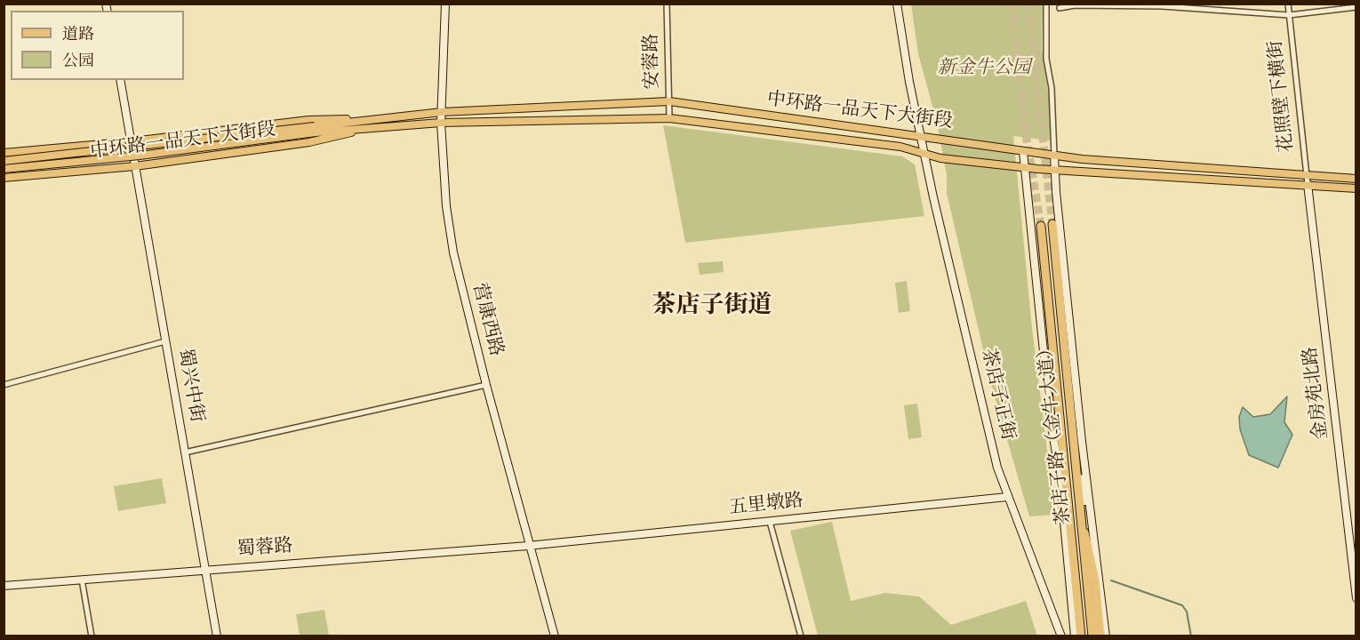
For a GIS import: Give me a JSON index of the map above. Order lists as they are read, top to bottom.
{
  "streets": {
    "highway": ["茶店子路（金牛大道）"],
    "main road": ["中环路一品天下大街段"],
    "street": [
      "安蓉路",
      "花照壁下横街",
      "营康西路",
      "蜀兴中街",
      "金房苑北路",
      "茶店子正街",
      "五里墩路",
      "蜀蓉路"
    ]
  },
  "crossings": [
    ["安蓉路", "中环路一品天下大街段"],
    ["花照壁下横街", "中环路一品天下大街段"],
    ["花照壁下横街", "金房苑北路"],
    ["中环路一品天下大街段", "营康西路"],
    ["中环路一品天下大街段", "蜀兴中街"],
    ["中环路一品天下大街段", "金房苑北路"],
    ["中环路一品天下大街段", "茶店子正街"],
    ["营康西路", "五里墩路"],
    ["营康西路", "蜀蓉路"],
    ["蜀兴中街", "蜀蓉路"],
    ["茶店子正街", "五里墩路"],
    ["五里墩路", "蜀蓉路"]
  ],
  "districts": ["茶店子街道"],
  "parks": ["新金牛公园"],
  "legend": ["道路", "公园"]
}
